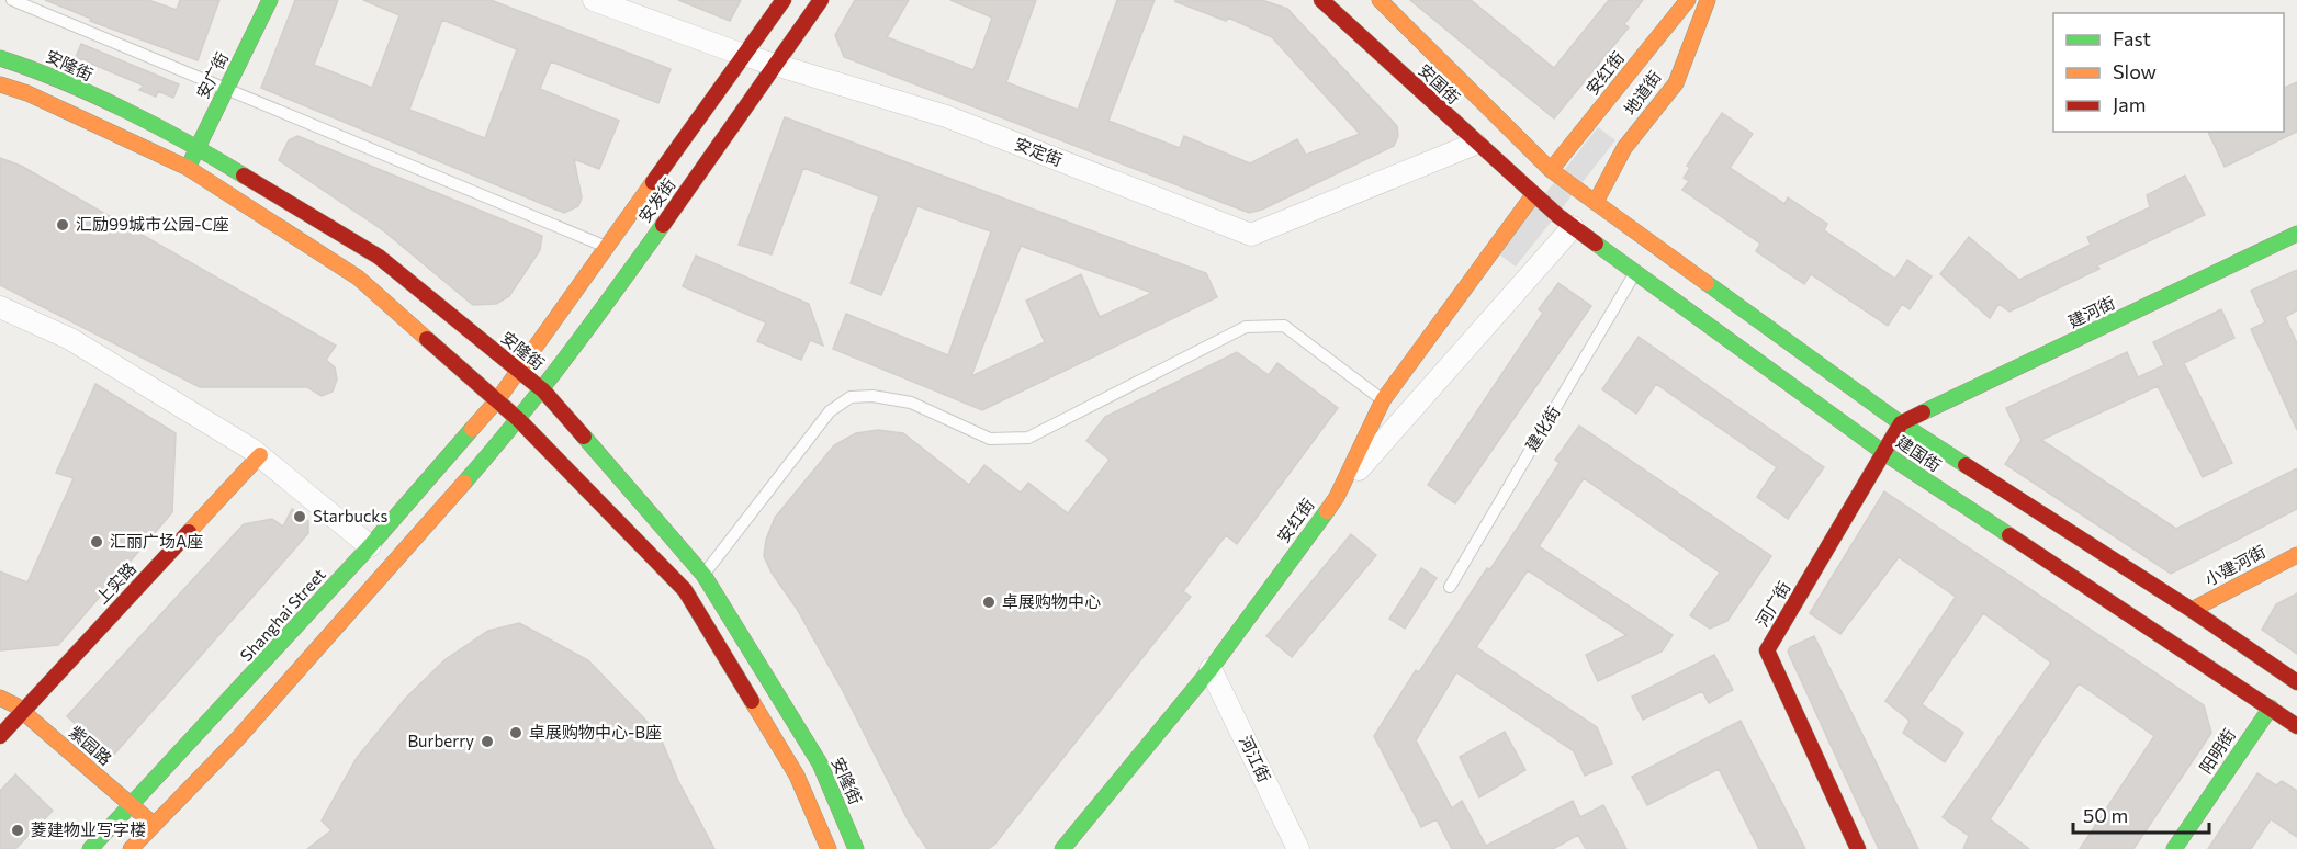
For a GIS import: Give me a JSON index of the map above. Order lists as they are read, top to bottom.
{
  "streets": {
    "main road": [
      "安隆街",
      "安红街",
      "安广街",
      "安国街",
      "地道街",
      "安发街",
      "建河街",
      "建国街",
      "小建河街",
      "上实路",
      "河广街",
      "Shanghai Street",
      "紫园路",
      "阳明街"
    ],
    "street": ["安定街", "河江街"],
    "lane": ["建化街"]
  },
  "crossings": [
    ["安隆街", "安广街"],
    ["安隆街", "安发街"],
    ["安红街", "安国街"],
    ["安红街", "建国街"],
    ["安红街", "河江街"],
    ["安国街", "安定街"],
    ["安国街", "建国街"],
    ["地道街", "建国街"],
    ["安定街", "安发街"],
    ["安发街", "Shanghai Street"],
    ["建河街", "建国街"],
    ["建河街", "河广街"],
    ["建化街", "建国街"],
    ["建国街", "小建河街"],
    ["建国街", "河广街"],
    ["建国街", "阳明街"],
    ["上实路", "紫园路"],
    ["Shanghai Street", "紫园路"]
  ],
  "places": [
    "汇励99城市公园-C座",
    "Starbucks",
    "汇丽广场A座",
    "卓展购物中心",
    "卓展购物中心-B座",
    "Burberry",
    "菱建物业写字楼"
  ],
  "legend": ["Fast", "Slow", "Jam"],
  "scale_bar": "50 m"
}
